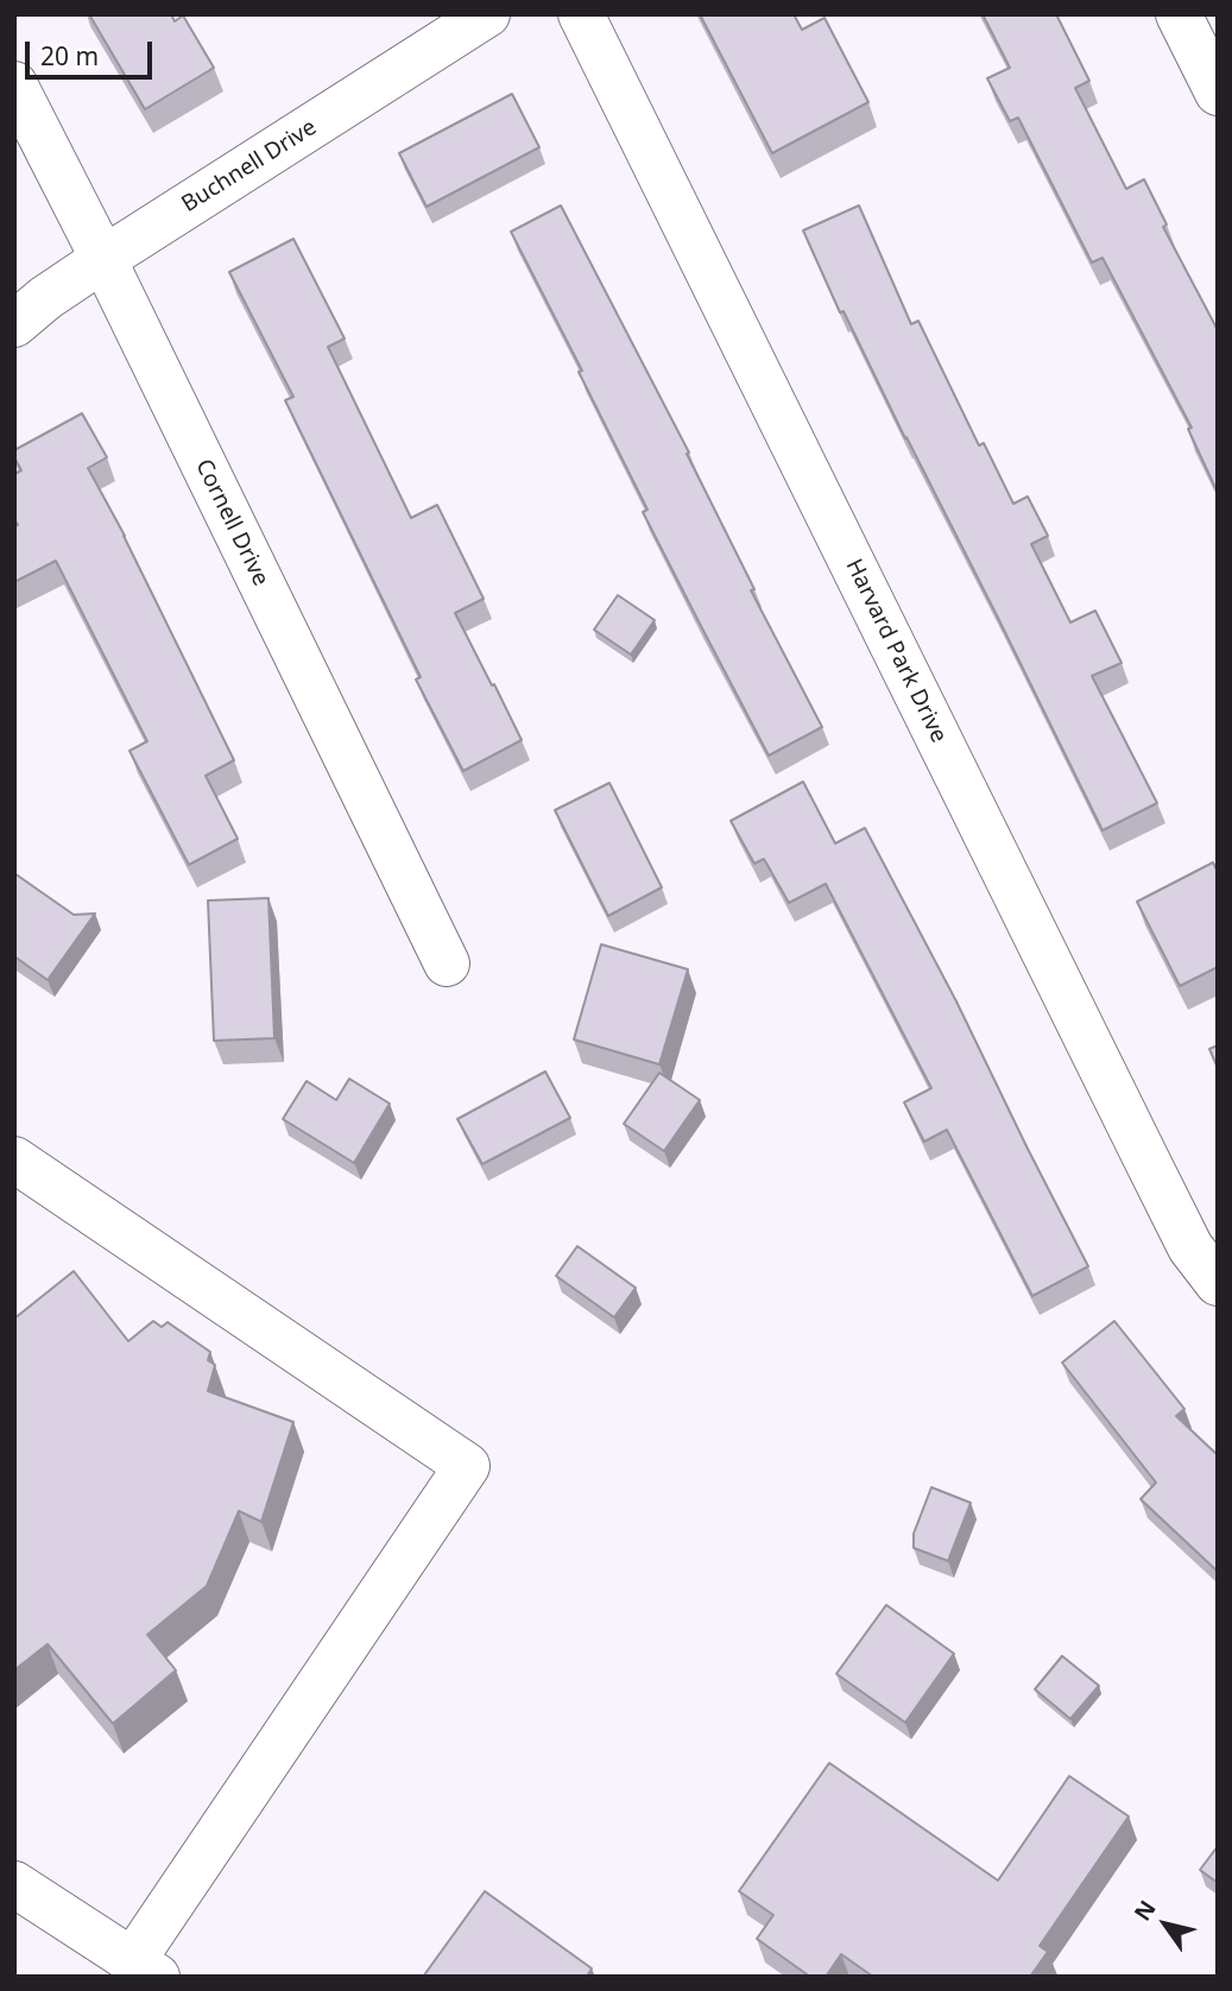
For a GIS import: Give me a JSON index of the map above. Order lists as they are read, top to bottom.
{
  "streets": {
    "street": ["Buchnell Drive", "Cornell Drive", "Harvard Park Drive"]
  },
  "crossings": [
    ["Buchnell Drive", "Cornell Drive"]
  ],
  "scale_bar": "20 m",
  "north": "top left"
}
